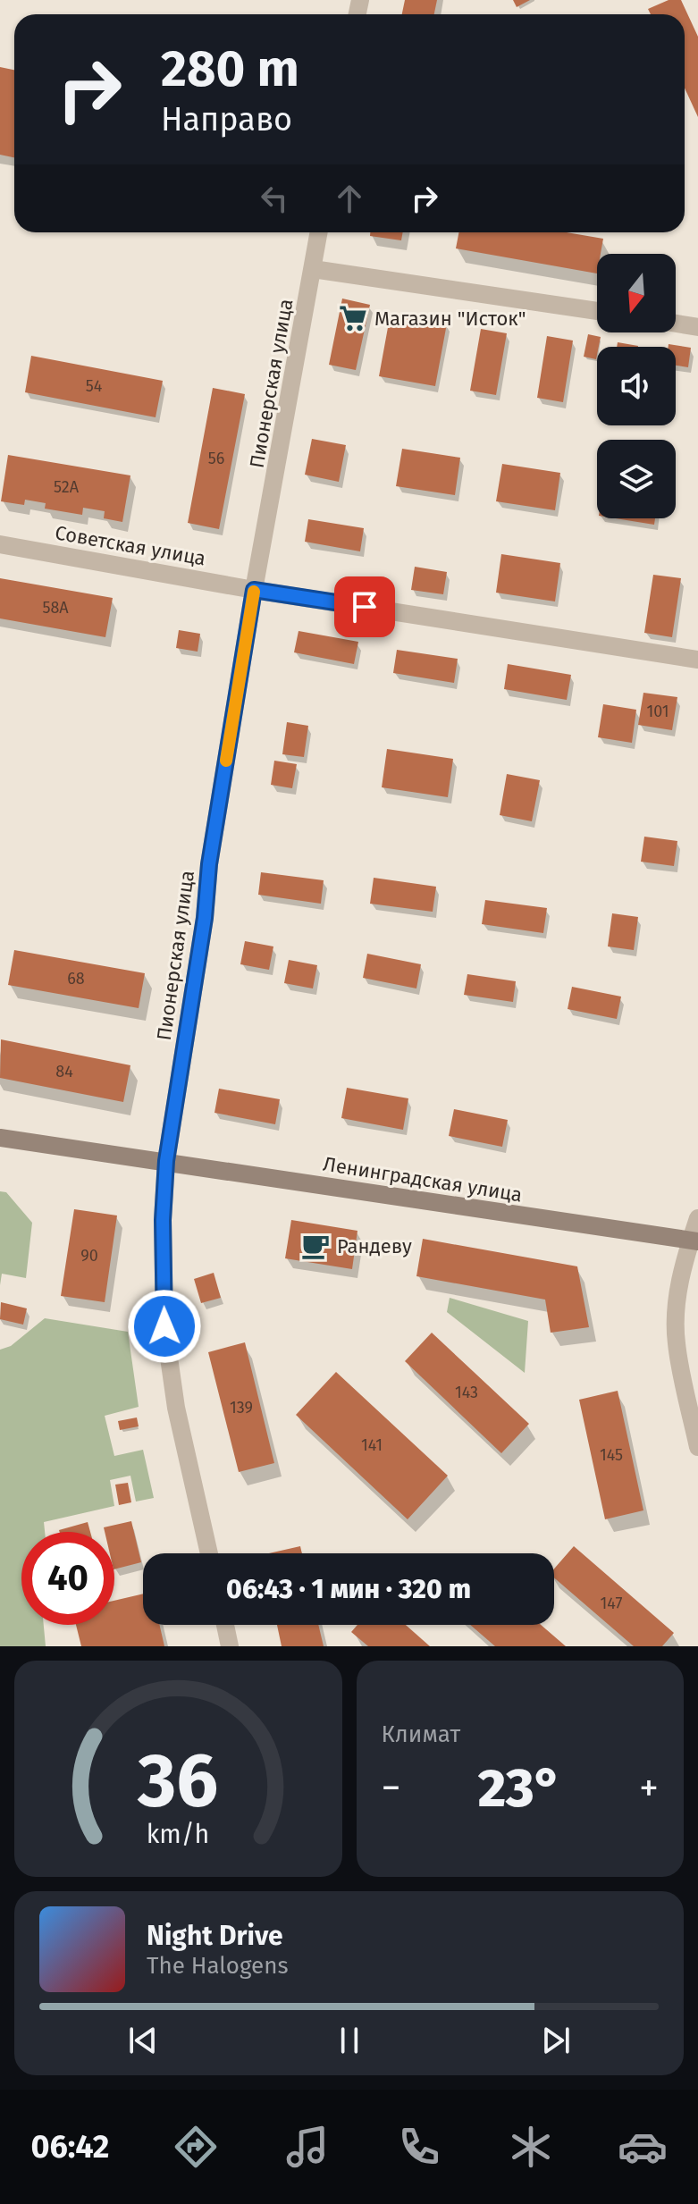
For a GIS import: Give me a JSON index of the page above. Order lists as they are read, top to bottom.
{
  "streets": {
    "main road": ["Ленинградская улица"],
    "street": ["Пионерская улица", "Советская улица"]
  },
  "crossings": [
    ["Пионерская улица", "Советская улица"],
    ["Пионерская улица", "Ленинградская улица"]
  ],
  "places": {
    "supermarket": ["Магазин \"Исток\""],
    "cafe": ["Рандеву"]
  },
  "house_numbers": [
    "54",
    "56",
    "52А",
    "58А",
    "101",
    "68",
    "84",
    "90",
    "143",
    "139",
    "141",
    "145",
    "147"
  ],
  "north": "bottom",
  "page": {
    "turn": ["280 m", "Направо"],
    "limit": "40",
    "trip": "06:43 · 1 мин · 320 m",
    "tile": "Климат",
    "heat": ["−", "23°", "+"],
    "song": ["Night Drive", "The Halogens"],
    "tabs": "06:42",
    "gauge": ["36", "km/h"]
  }
}
